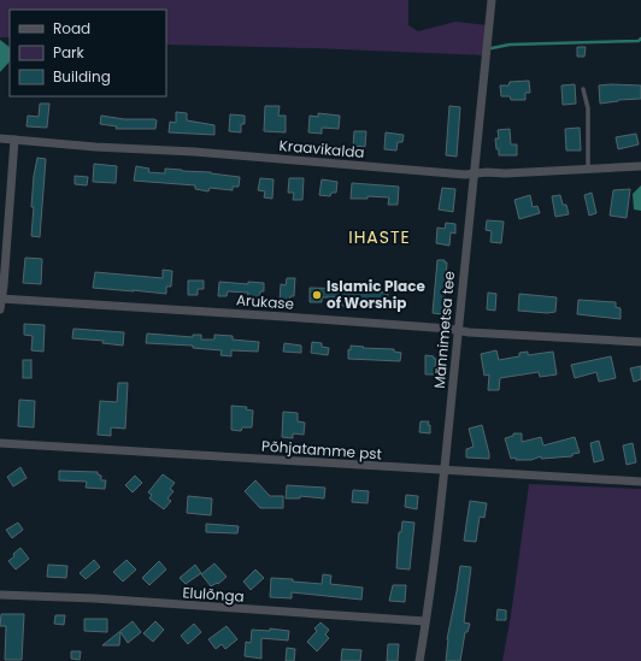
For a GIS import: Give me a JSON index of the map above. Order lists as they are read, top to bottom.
{
  "streets": {
    "street": [
      "Kraavikalda",
      "Arukase",
      "Männimetsa tee",
      "Põhjatamme pst",
      "Elulõnga"
    ]
  },
  "crossings": [
    ["Kraavikalda", "Männimetsa tee"],
    ["Arukase", "Männimetsa tee"],
    ["Männimetsa tee", "Põhjatamme pst"],
    ["Männimetsa tee", "Elulõnga"]
  ],
  "districts": ["IHASTE"],
  "places": ["Islamic Place of Worship"],
  "legend": ["Road", "Park", "Building"]
}
